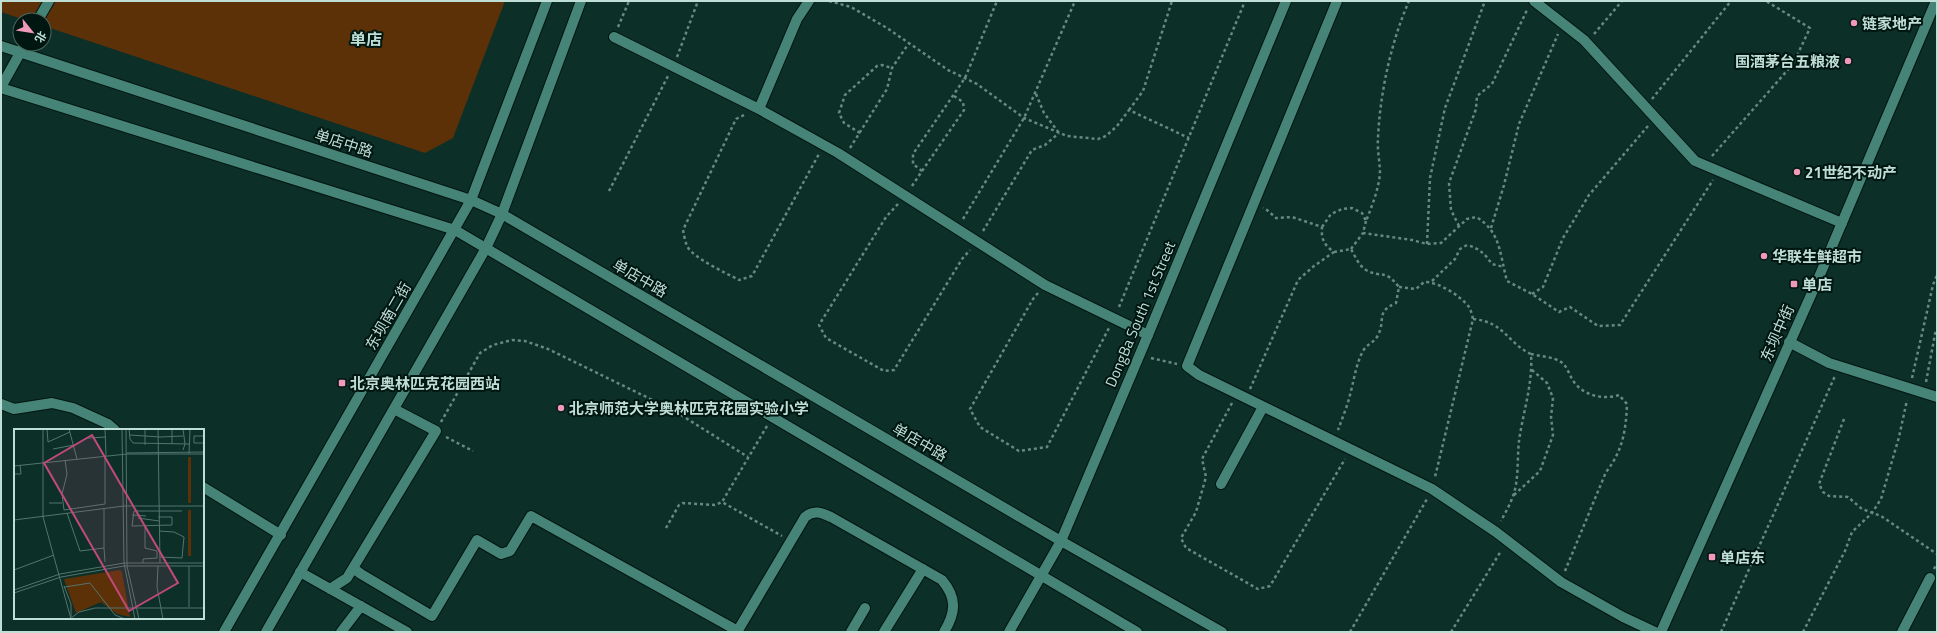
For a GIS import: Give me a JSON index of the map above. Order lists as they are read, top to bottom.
{
  "streets": {
    "street": [
      "单店中路",
      "DongBa South 1st Street",
      "东坝南二街",
      "东坝中街"
    ]
  },
  "crossings": [
    ["单店中路", "DongBa South 1st Street"],
    ["单店中路", "东坝南二街"]
  ],
  "districts": ["单店"],
  "places": {
    "other": [
      "链家地产",
      "国酒茅台五粮液",
      "21世纪不动产",
      "华联生鲜超市",
      "北京师范大学奥林匹克花园实验小学"
    ],
    "transit": ["单店", "北京奥林匹克花园西站", "单店东"]
  },
  "north": "bottom right"
}
